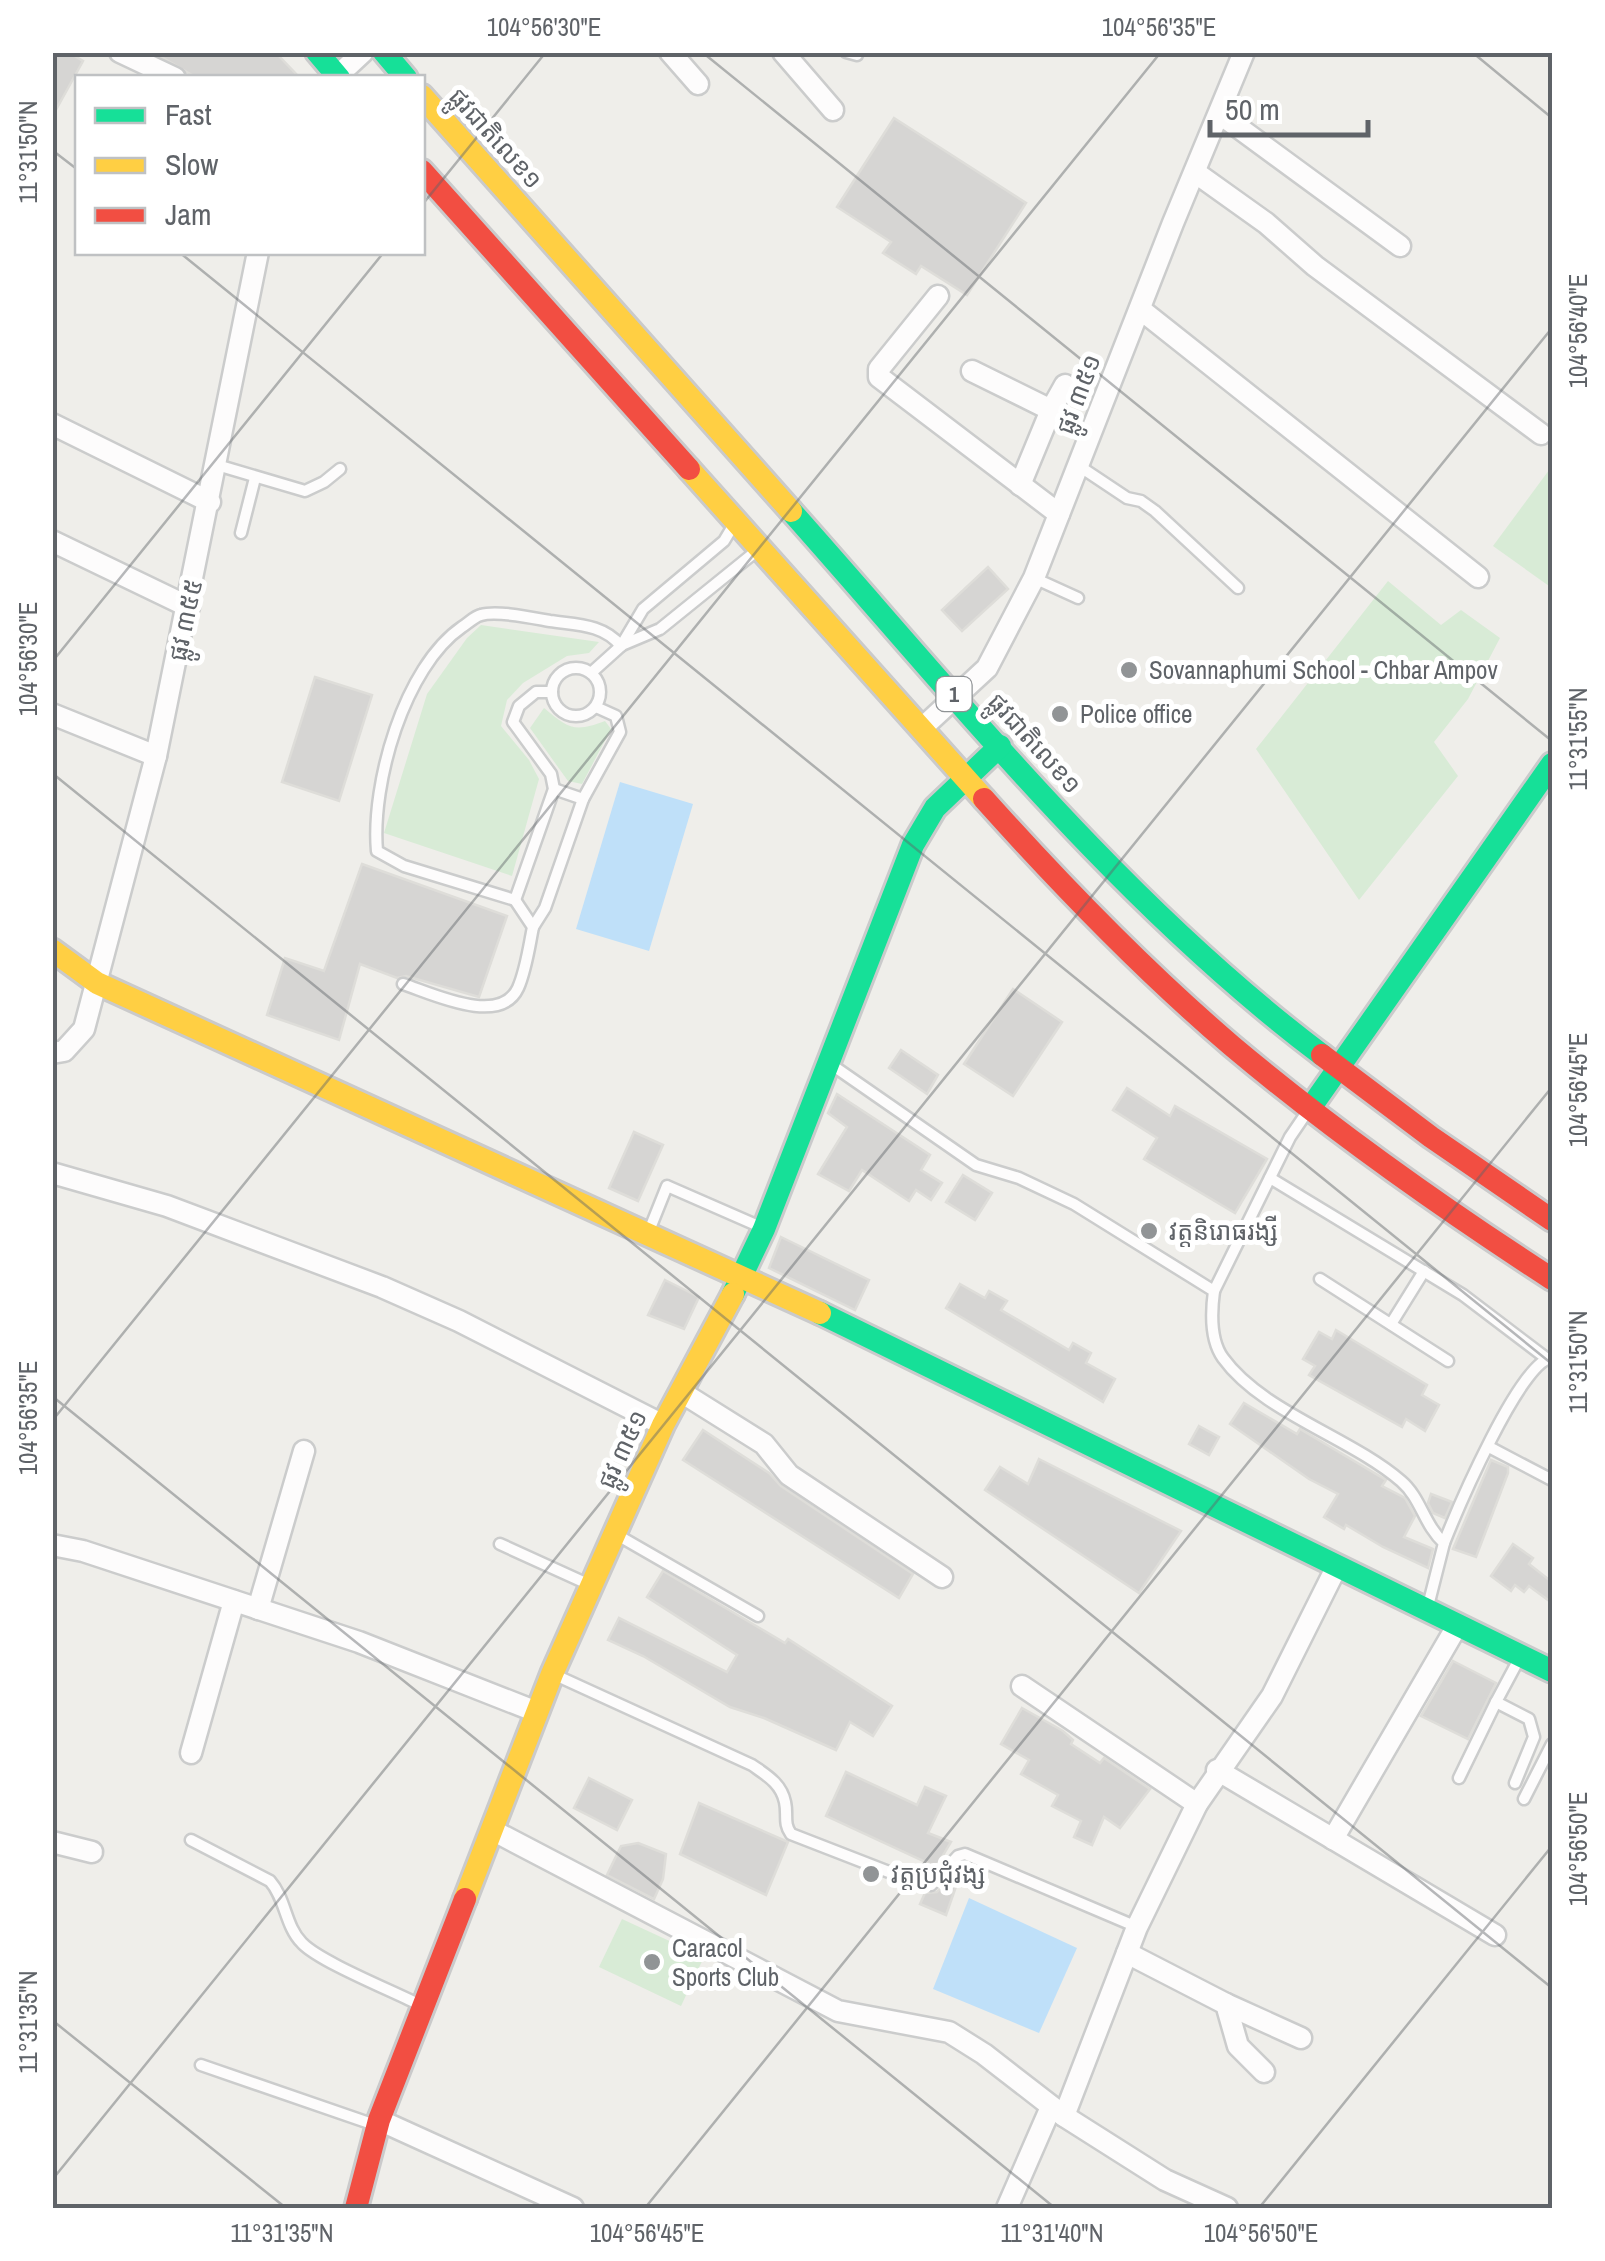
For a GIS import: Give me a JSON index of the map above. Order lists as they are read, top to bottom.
{
  "streets": {
    "main road": ["ផ្លូវជាតិលេខ១", "ផ្លូវ ៣៥១", "1"],
    "street": ["ផ្លូវ ៣៥៥"]
  },
  "crossings": [
    ["ផ្លូវជាតិលេខ១", "ផ្លូវ ៣៥១"],
    ["ផ្លូវ ៣៥១", "1"]
  ],
  "places": [
    "Sovannaphumi School - Chbar Ampov",
    "Police office",
    "វត្តនិរោធរង្សី",
    "វត្តប្រជុំវង្ស",
    "Caracol Sports Club"
  ],
  "legend": ["Fast", "Slow", "Jam"],
  "scale_bar": "50 m",
  "coordinates": [
    "104°56'30\"E",
    "104°56'35\"E",
    "11°31'50\"N",
    "104°56'40\"E",
    "11°31'55\"N",
    "104°56'45\"E",
    "104°56'50\"E",
    "11°31'35\"N",
    "11°31'40\"N"
  ]
}
